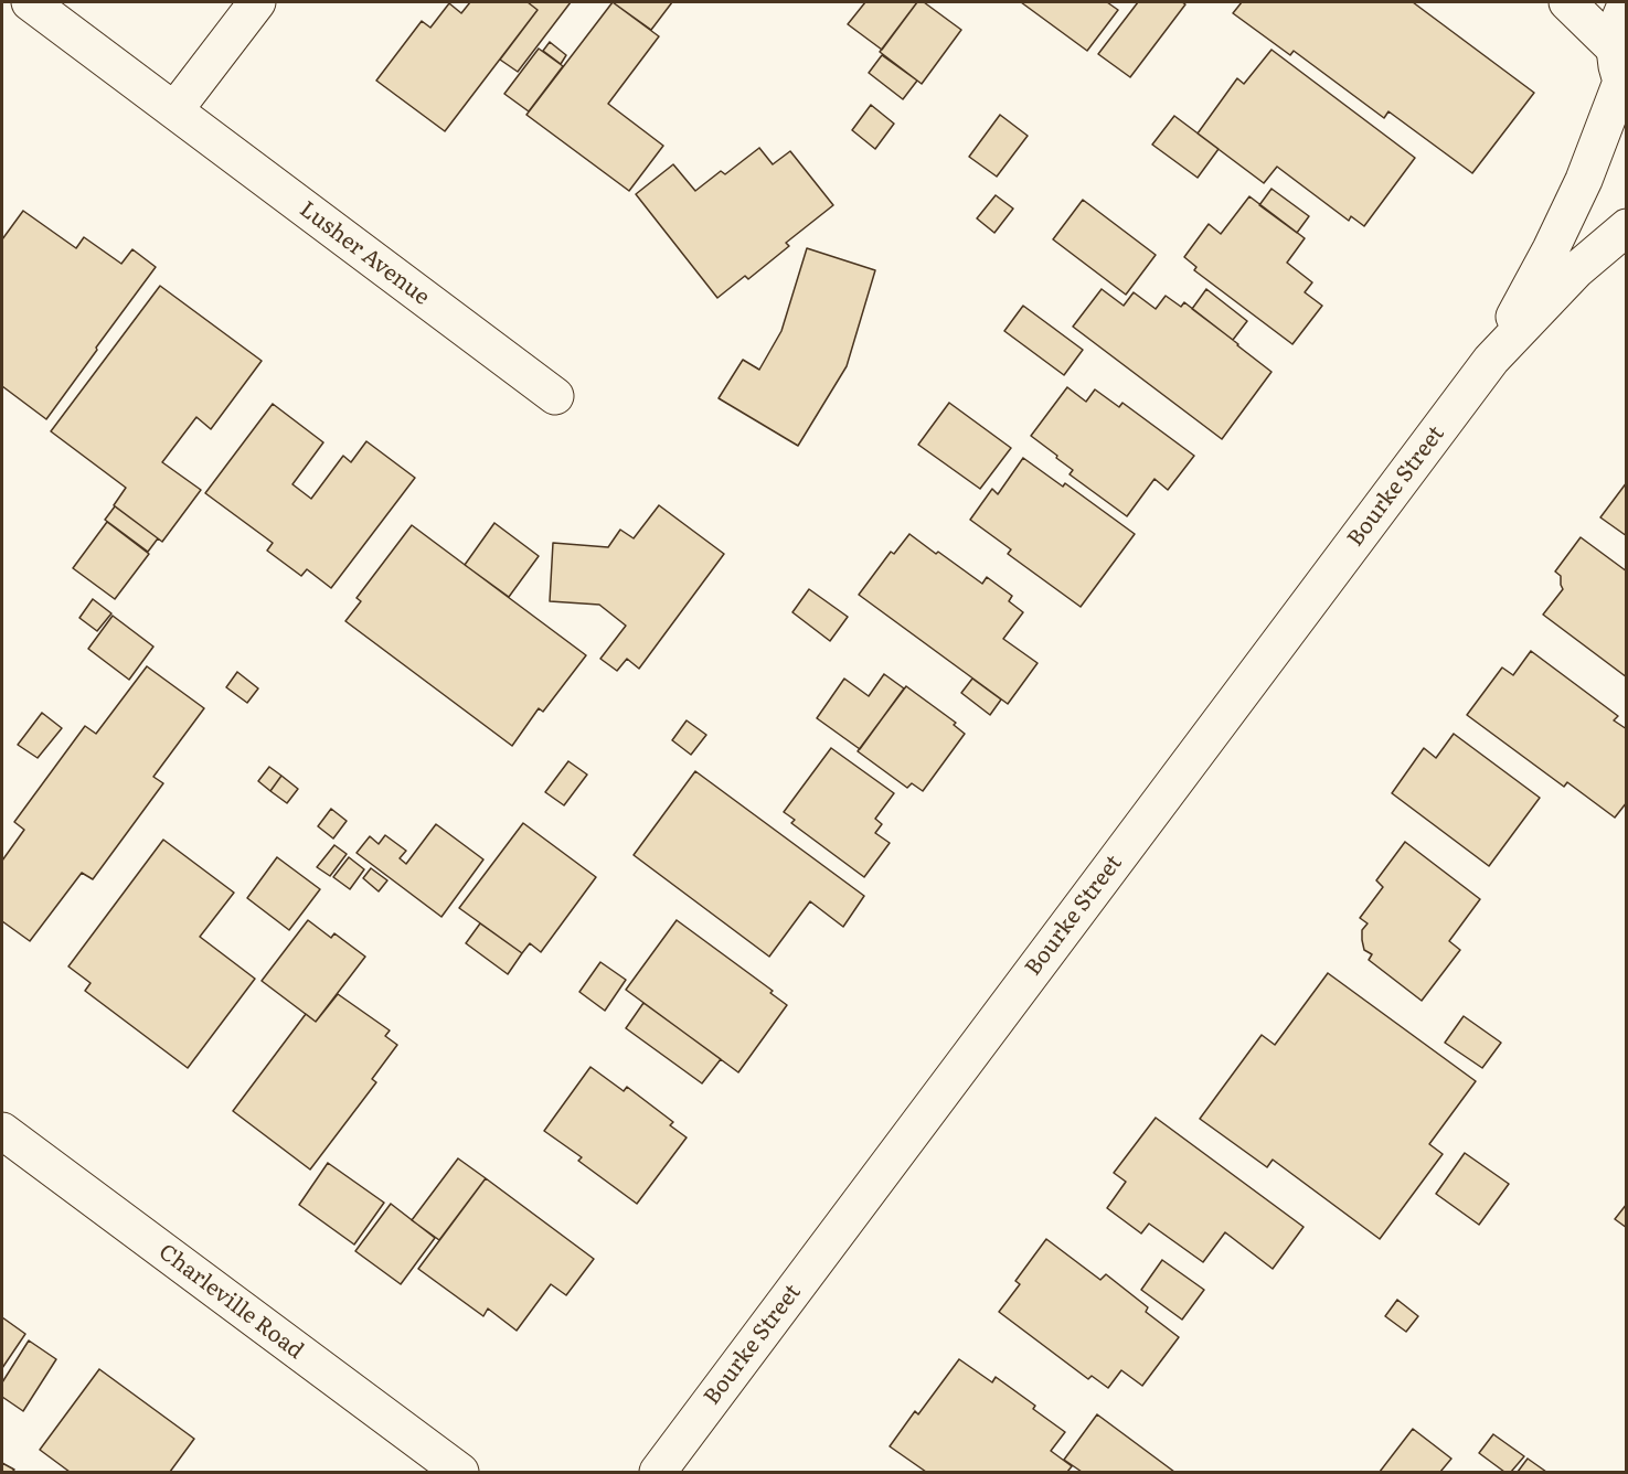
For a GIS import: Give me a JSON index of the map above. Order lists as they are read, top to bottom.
{
  "streets": {
    "main road": ["Lusher Avenue", "Bourke Street", "Charleville Road"]
  }
}
